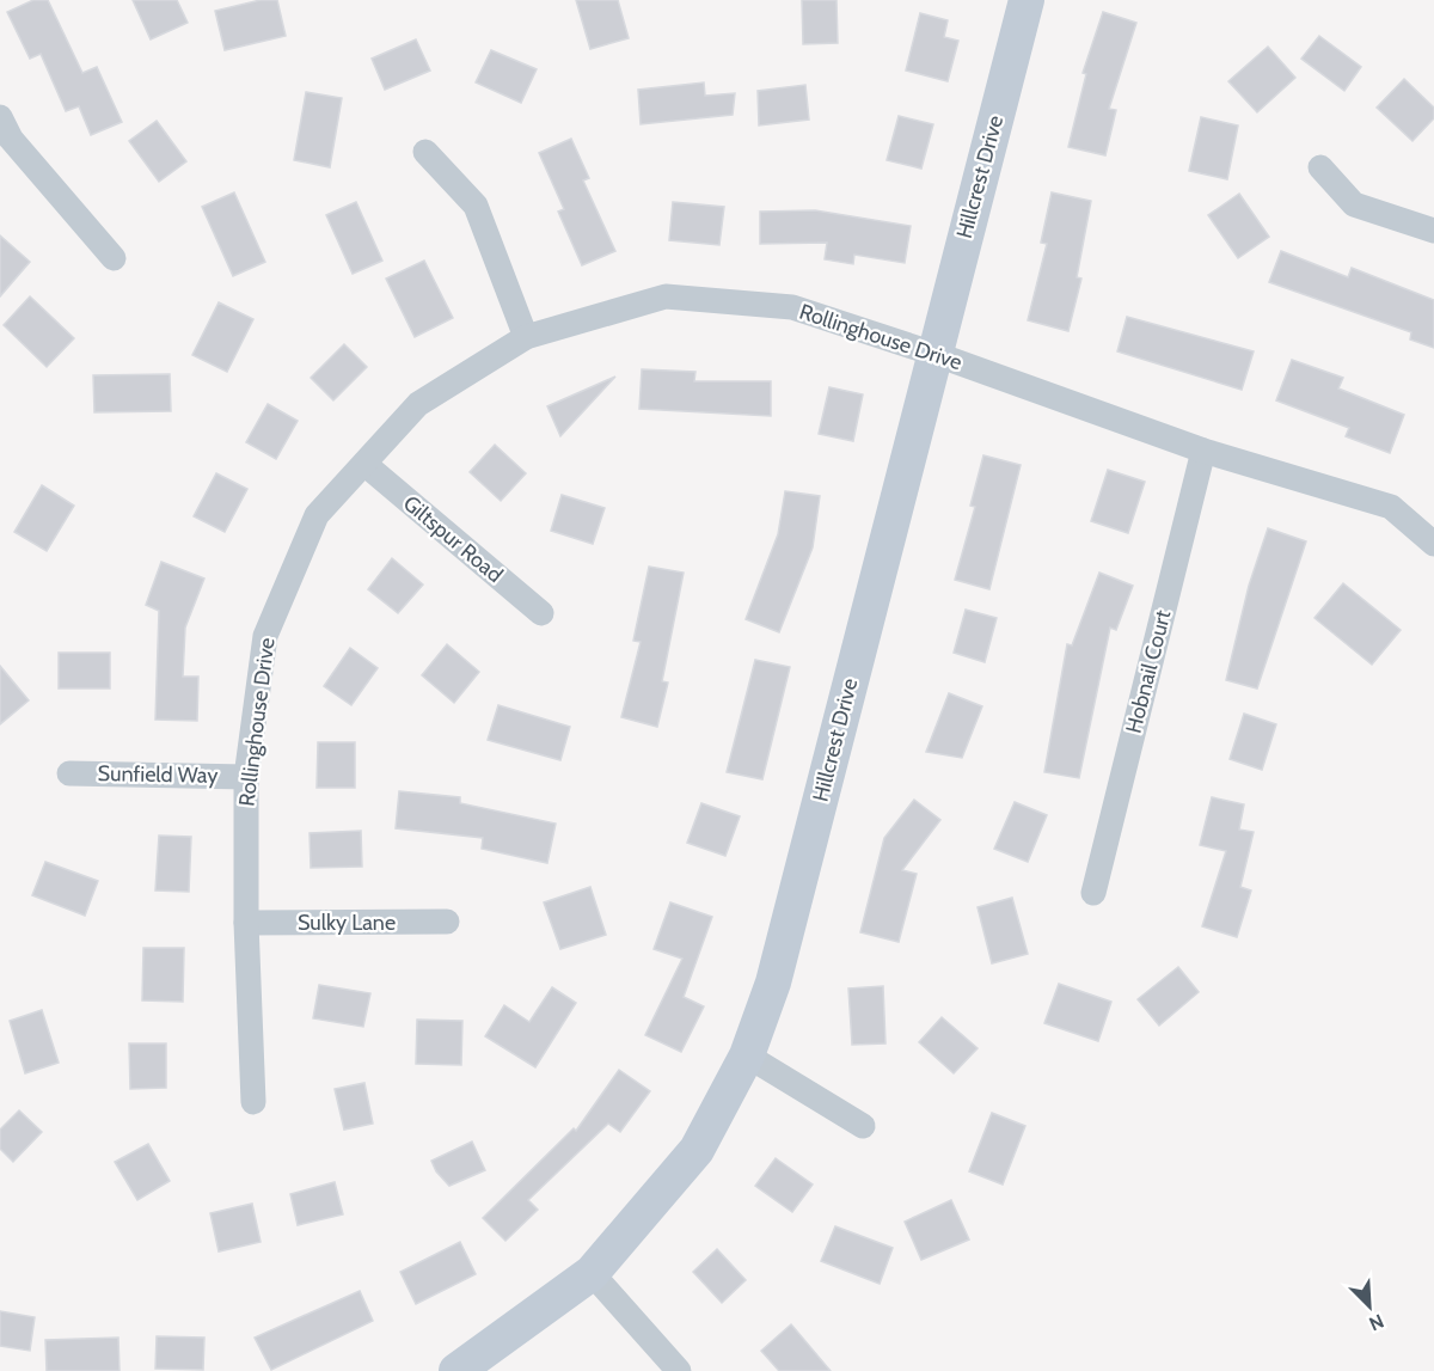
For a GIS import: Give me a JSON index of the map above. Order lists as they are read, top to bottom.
{
  "streets": {
    "street": [
      "Hillcrest Drive",
      "Rollinghouse Drive",
      "Giltspur Road",
      "Hobnail Court",
      "Sunfield Way",
      "Sulky Lane"
    ]
  },
  "crossings": [
    ["Hillcrest Drive", "Rollinghouse Drive"],
    ["Rollinghouse Drive", "Giltspur Road"],
    ["Rollinghouse Drive", "Hobnail Court"],
    ["Rollinghouse Drive", "Sunfield Way"],
    ["Rollinghouse Drive", "Sulky Lane"]
  ],
  "north": "bottom right"
}
